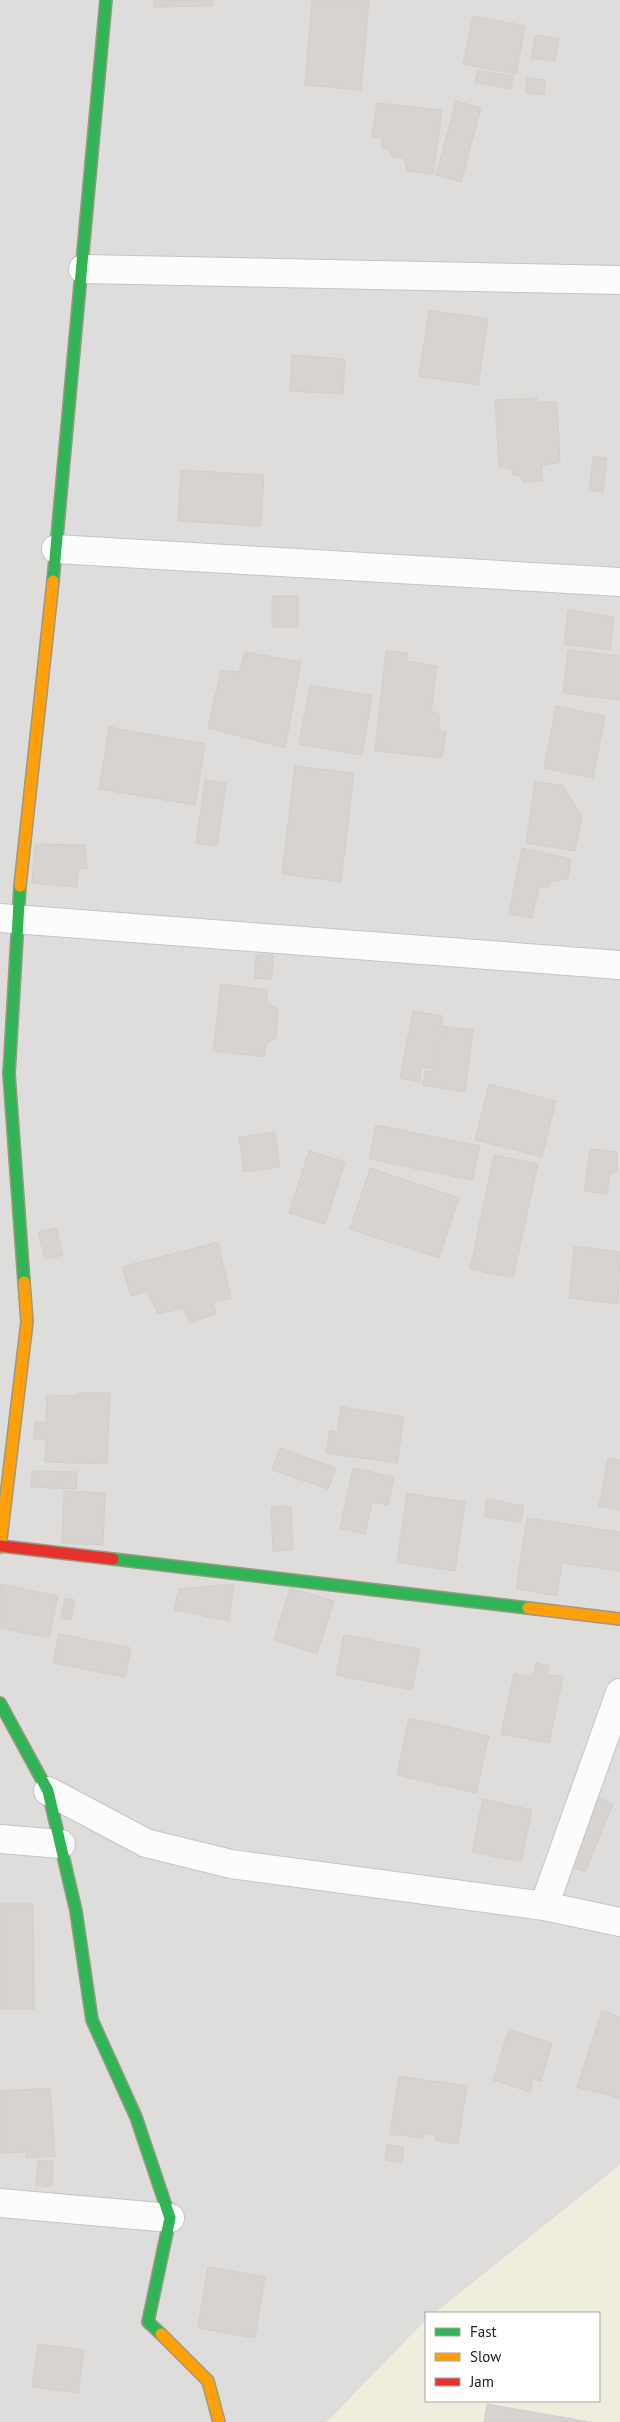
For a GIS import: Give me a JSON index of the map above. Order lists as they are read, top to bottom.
{
  "legend": ["Fast", "Slow", "Jam"]
}
